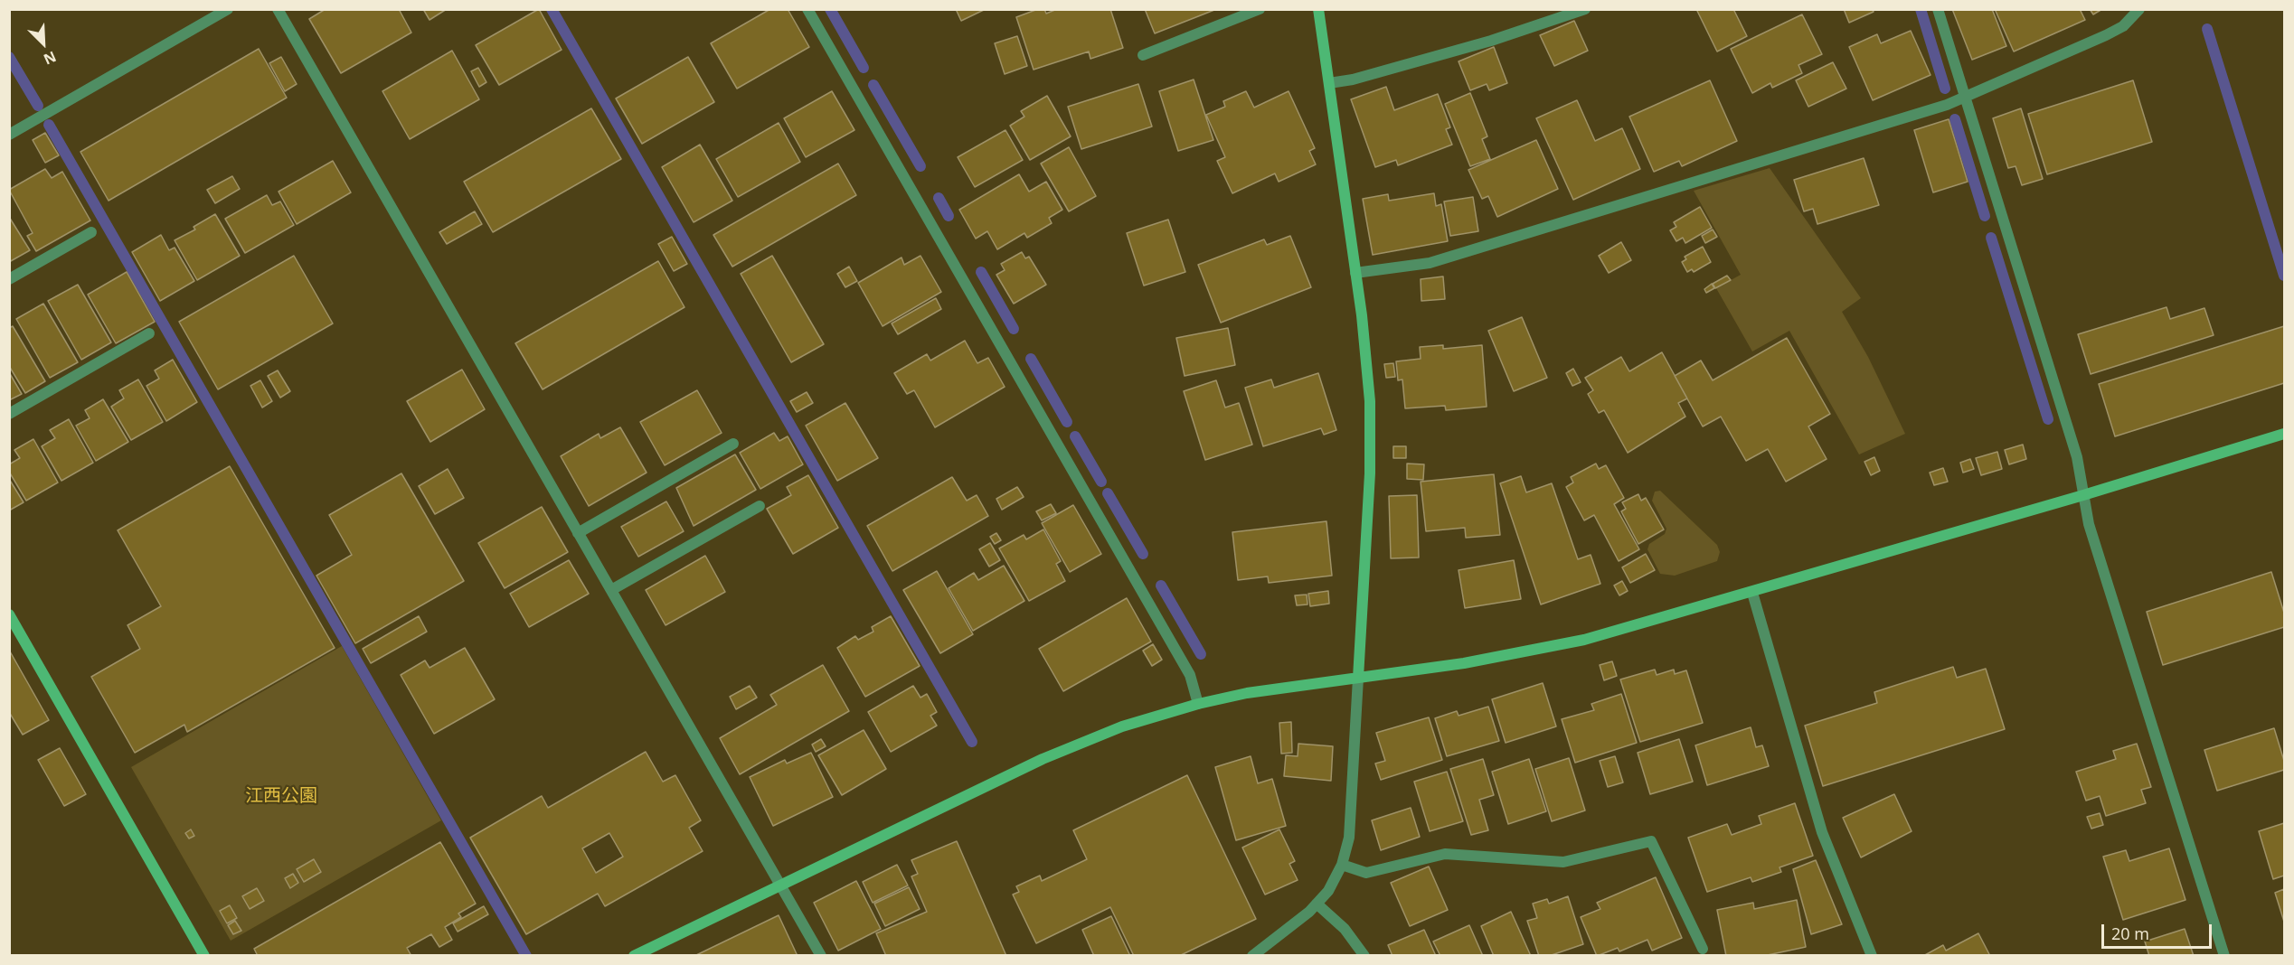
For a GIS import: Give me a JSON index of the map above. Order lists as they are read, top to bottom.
{
  "parks": ["江西公園"],
  "scale_bar": "20 m",
  "north": "bottom right"
}
